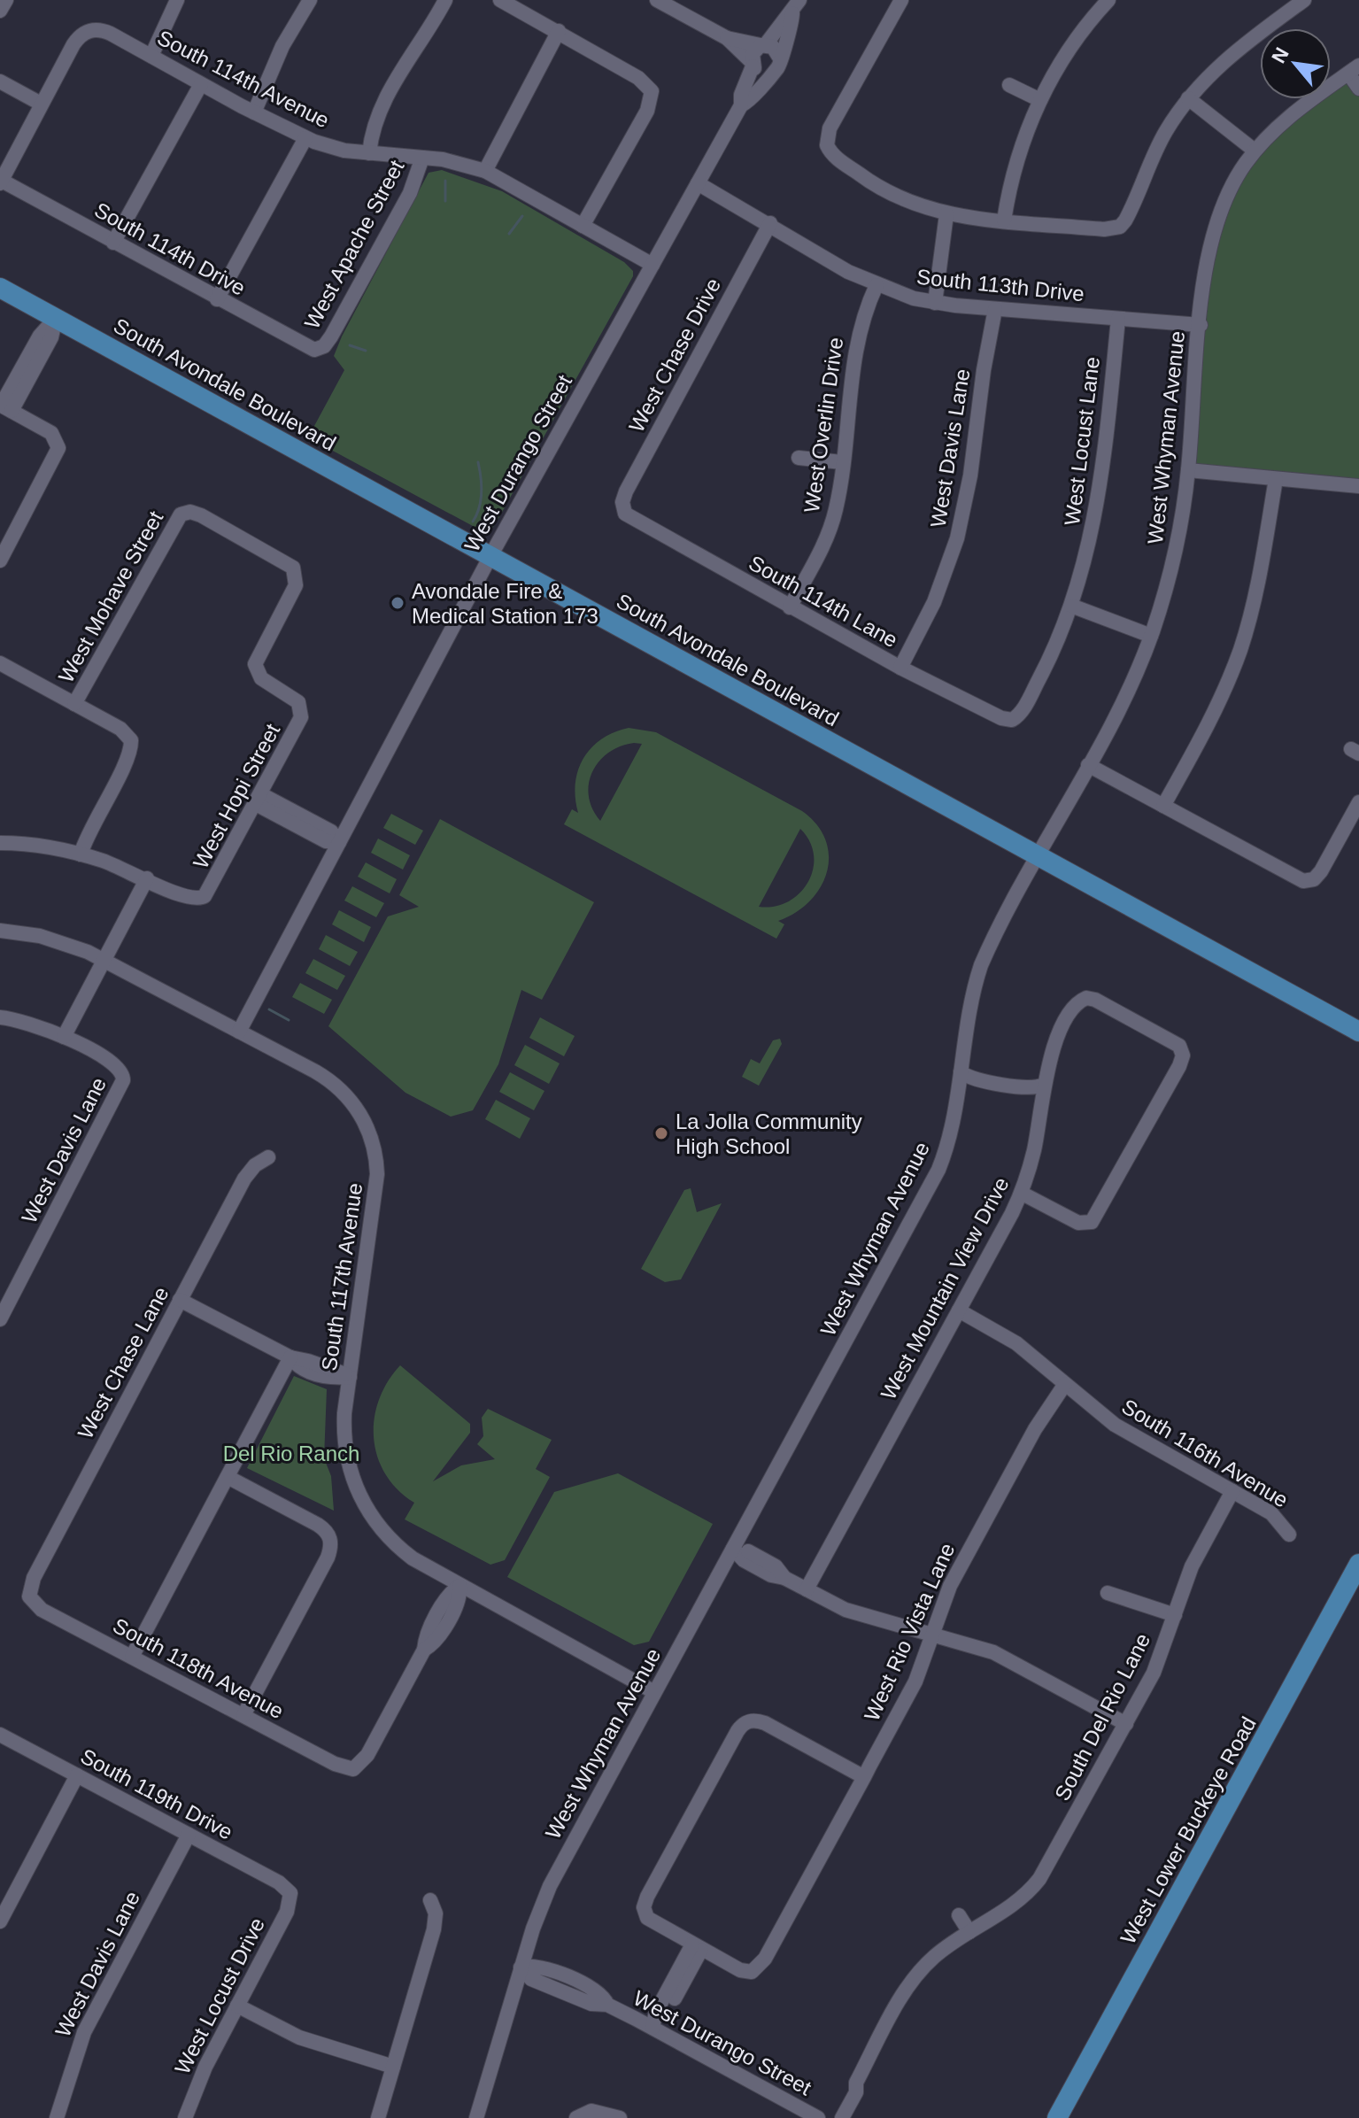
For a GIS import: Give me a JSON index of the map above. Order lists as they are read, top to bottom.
{
  "streets": {
    "main road": ["South Avondale Boulevard", "West Lower Buckeye Road"],
    "street": [
      "South 114th Avenue",
      "West Apache Street",
      "South 114th Drive",
      "South 113th Drive",
      "West Chase Drive",
      "West Overlin Drive",
      "West Whyman Avenue",
      "West Locust Lane",
      "West Davis Lane",
      "West Durango Street",
      "West Mohave Street",
      "South 114th Lane",
      "West Hopi Street",
      "South 117th Avenue",
      "West Mountain View Drive",
      "West Chase Lane",
      "South 116th Avenue",
      "West Rio Vista Lane",
      "South 118th Avenue",
      "South Del Rio Lane",
      "South 119th Drive",
      "West Locust Drive"
    ]
  },
  "crossings": [
    ["South 114th Avenue", "West Apache Street"],
    ["South 114th Avenue", "West Durango Street"],
    ["West Apache Street", "South 114th Drive"],
    ["South 113th Drive", "West Chase Drive"],
    ["South 113th Drive", "West Overlin Drive"],
    ["South 113th Drive", "West Whyman Avenue"],
    ["South 113th Drive", "West Locust Lane"],
    ["South 113th Drive", "West Davis Lane"],
    ["South 113th Drive", "West Durango Street"],
    ["West Chase Drive", "South 114th Lane"],
    ["South Avondale Boulevard", "West Whyman Avenue"],
    ["South Avondale Boulevard", "West Durango Street"],
    ["West Overlin Drive", "South 114th Lane"],
    ["West Whyman Avenue", "West Durango Street"],
    ["West Whyman Avenue", "South 117th Avenue"],
    ["West Locust Lane", "South 114th Lane"],
    ["West Davis Lane", "South 114th Lane"],
    ["West Davis Lane", "South 119th Drive"],
    ["West Durango Street", "South 117th Avenue"],
    ["West Mohave Street", "West Hopi Street"],
    ["South 117th Avenue", "South 118th Avenue"],
    ["West Mountain View Drive", "South 116th Avenue"],
    ["West Chase Lane", "South 118th Avenue"],
    ["South 116th Avenue", "West Rio Vista Lane"],
    ["South 116th Avenue", "South Del Rio Lane"],
    ["South 119th Drive", "West Locust Drive"]
  ],
  "parks": ["Del Rio Ranch"],
  "places": ["Avondale Fire & Medical Station 173", "La Jolla Community High School"],
  "north": "top left"
}
